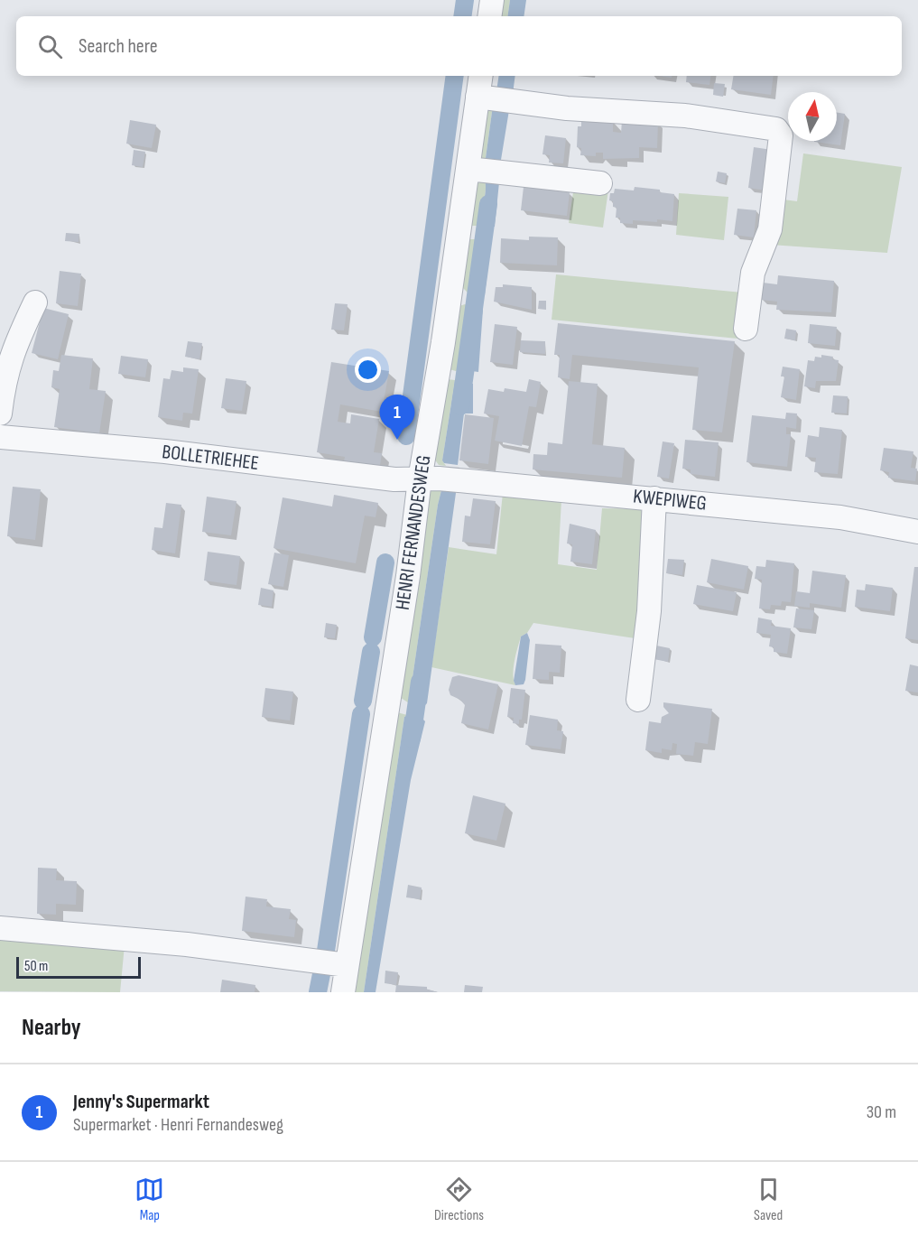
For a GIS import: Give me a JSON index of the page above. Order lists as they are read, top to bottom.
{
  "streets": {
    "street": ["BOLLETRIEHEE", "KWEPIWEG", "HENRI FERNANDESWEG"]
  },
  "crossings": [
    ["BOLLETRIEHEE", "KWEPIWEG"],
    ["BOLLETRIEHEE", "HENRI FERNANDESWEG"],
    ["KWEPIWEG", "HENRI FERNANDESWEG"]
  ],
  "scale_bar": "50 m",
  "north": "top",
  "page": {
    "search": "Search here",
    "pins": "1",
    "scale": "50 m",
    "heading": "Nearby",
    "list": [
      {
        "mark": "1",
        "name": "Jenny's Supermarkt",
        "note": "Supermarket · Henri Fernandesweg",
        "value": "30 m"
      }
    ],
    "nav": ["Map", "Directions", "Saved"]
  }
}
